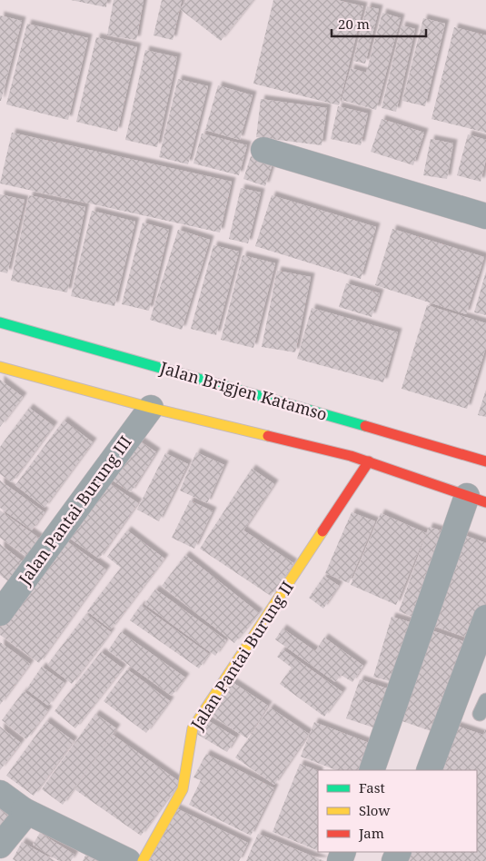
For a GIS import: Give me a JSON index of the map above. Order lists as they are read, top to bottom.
{
  "streets": {
    "main road": ["Jalan Brigjen Katamso", "Jalan Pantai Burung II"],
    "street": ["Jalan Pantai Burung III"]
  },
  "legend": ["Fast", "Slow", "Jam"],
  "scale_bar": "20 m"
}
